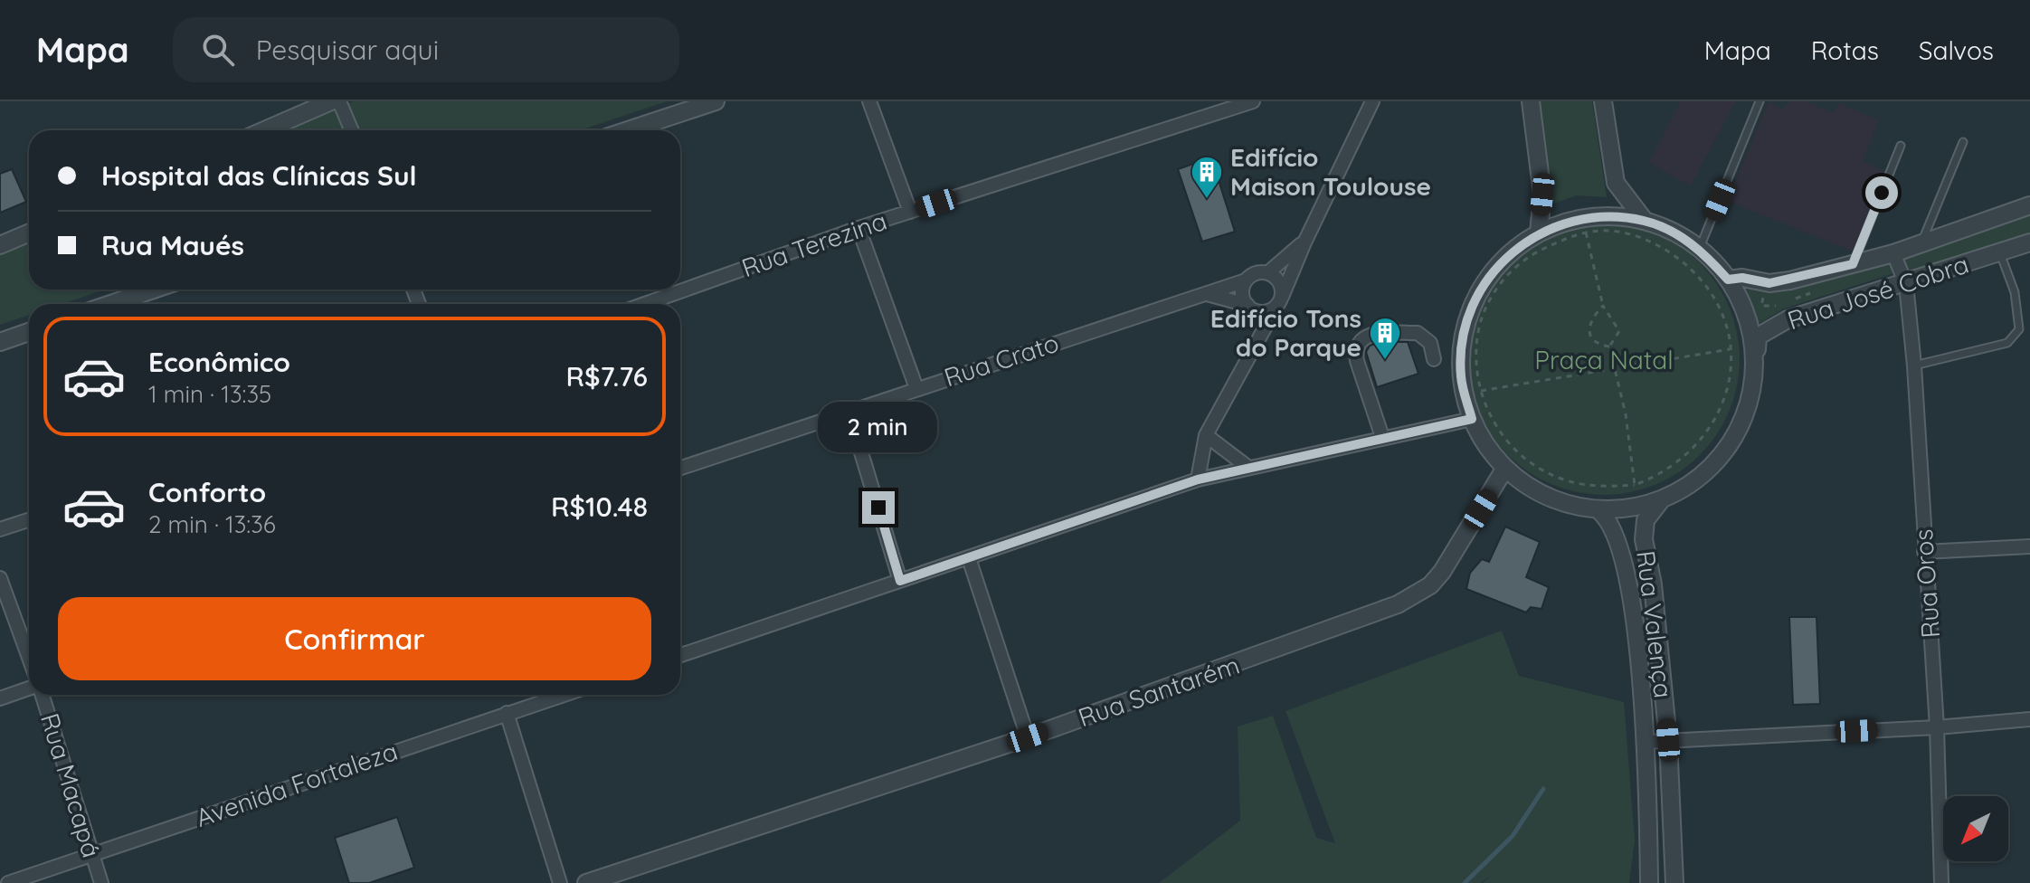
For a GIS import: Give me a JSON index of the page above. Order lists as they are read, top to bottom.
{
  "streets": {
    "street": [
      "Rua Terezina",
      "Rua José Cobra",
      "Rua Crato",
      "Rua Oros",
      "Rua Valença",
      "Rua Santarém",
      "Avenida Fortaleza",
      "Rua Macapá"
    ]
  },
  "crossings": [
    ["Rua José Cobra", "Rua Oros"],
    ["Avenida Fortaleza", "Rua Macapá"]
  ],
  "parks": ["Praça Natal"],
  "places": {
    "building": ["Edifício Maison Toulouse", "Edifício Tons do Parque"]
  },
  "north": "bottom left",
  "page": {
    "header": "Mapa",
    "search": "Pesquisar aqui",
    "nav": ["Mapa", "Rotas", "Salvos"],
    "banner": ["Hospital das Clínicas Sul", "Rua Maués"],
    "list": [
      {
        "name": "Econômico",
        "note": "1 min · 13:35",
        "value": "R$7.76"
      },
      {
        "name": "Conforto",
        "note": "2 min · 13:36",
        "value": "R$10.48"
      }
    ],
    "bubble": "2 min",
    "buttons": "Confirmar"
  }
}
